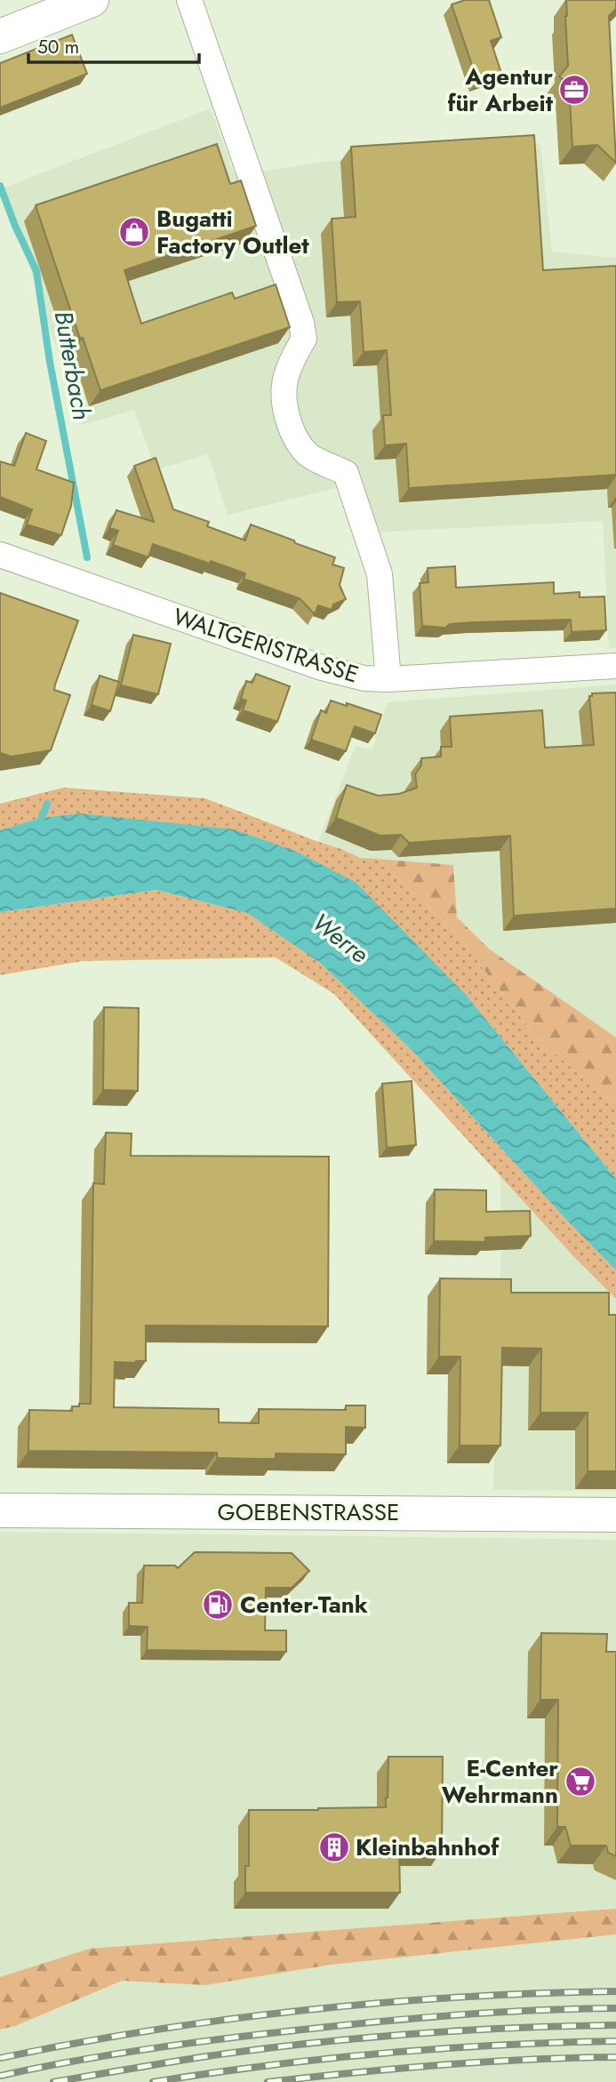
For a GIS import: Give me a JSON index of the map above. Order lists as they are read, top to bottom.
{
  "streets": {
    "street": ["WALTGERISTRASSE", "GOEBENSTRASSE"]
  },
  "water": ["Butterbach", "Werre"],
  "places": {
    "office": ["Agentur für Arbeit"],
    "shop": ["Bugatti Factory Outlet"],
    "fuel station": ["Center-Tank"],
    "supermarket": ["E-Center Wehrmann"],
    "building": ["Kleinbahnhof"]
  },
  "scale_bar": "50 m"
}
